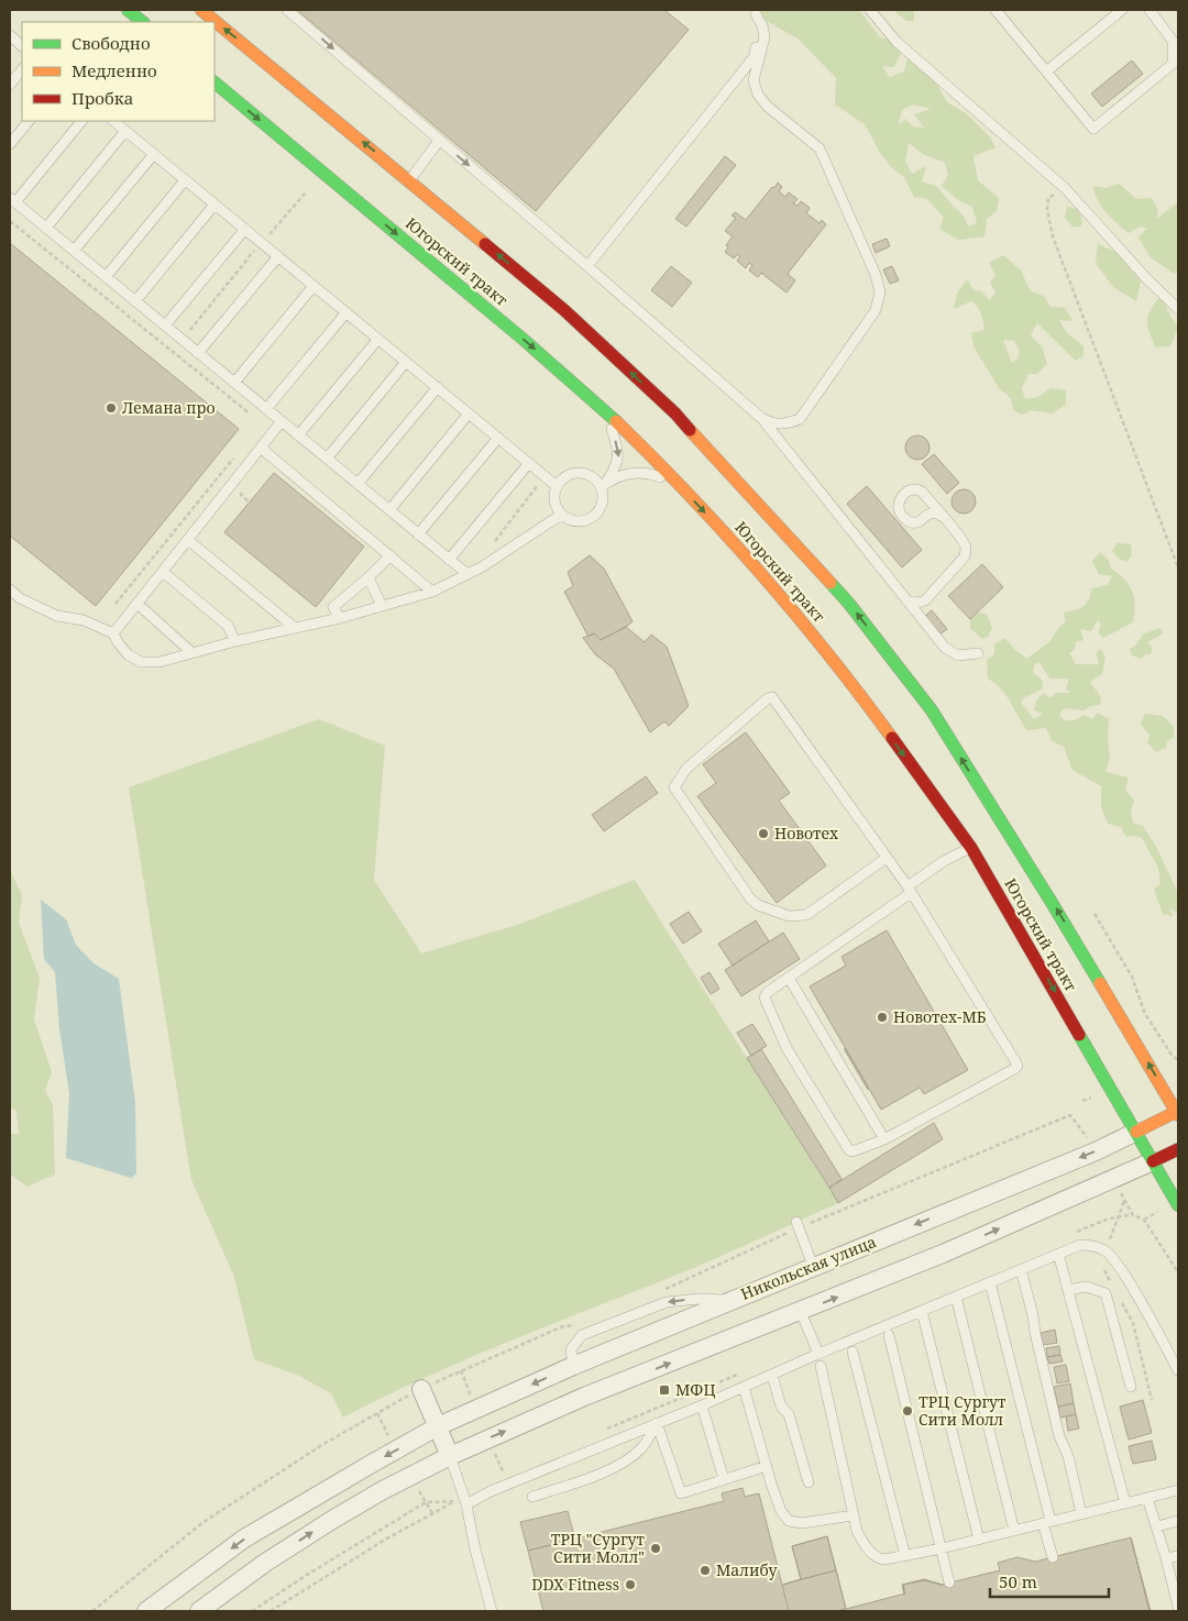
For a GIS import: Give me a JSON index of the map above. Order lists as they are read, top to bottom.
{
  "streets": {
    "main road": ["Югорский тракт", "Никольская улица"]
  },
  "crossings": [
    ["Югорский тракт", "Никольская улица"]
  ],
  "one_way": ["Никольская улица"],
  "places": {
    "other": [
      "Лемана про",
      "Новотех",
      "Новотех-МБ",
      "ТРЦ Сургут Сити Молл",
      "ТРЦ \"Сургут Сити Молл\"",
      "Малибу",
      "DDX Fitness"
    ],
    "transit": ["МФЦ"]
  },
  "legend": ["Свободно", "Медленно", "Пробка"],
  "scale_bar": "50 m"
}
